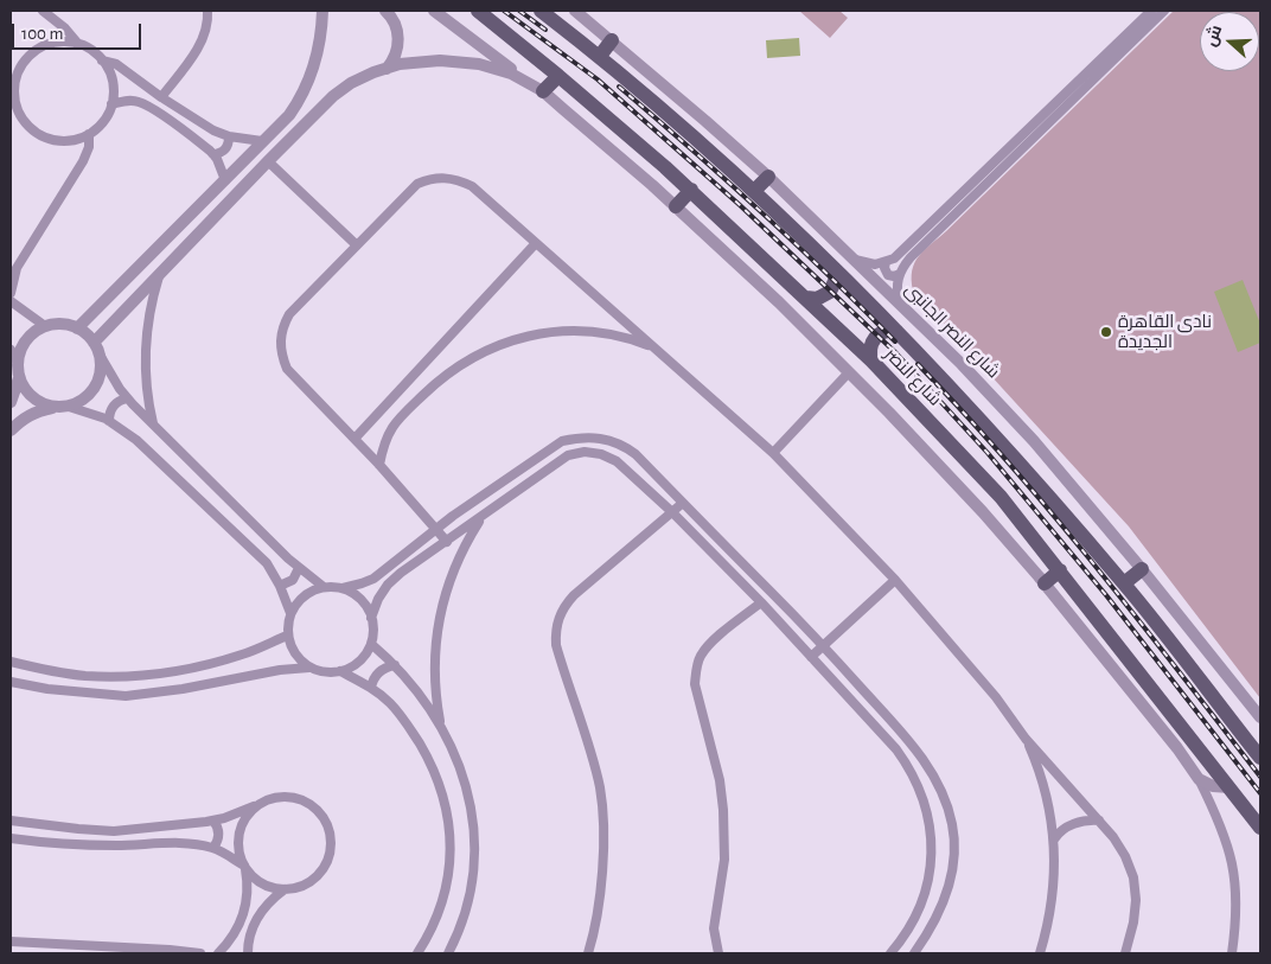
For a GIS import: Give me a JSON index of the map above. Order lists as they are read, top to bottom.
{
  "streets": {
    "main road": ["شارع النصر"],
    "street": ["شارع النصر الجانبى"]
  },
  "places": ["نادى القاهرة الجديدة"],
  "scale_bar": "100 m",
  "north": "left"
}
